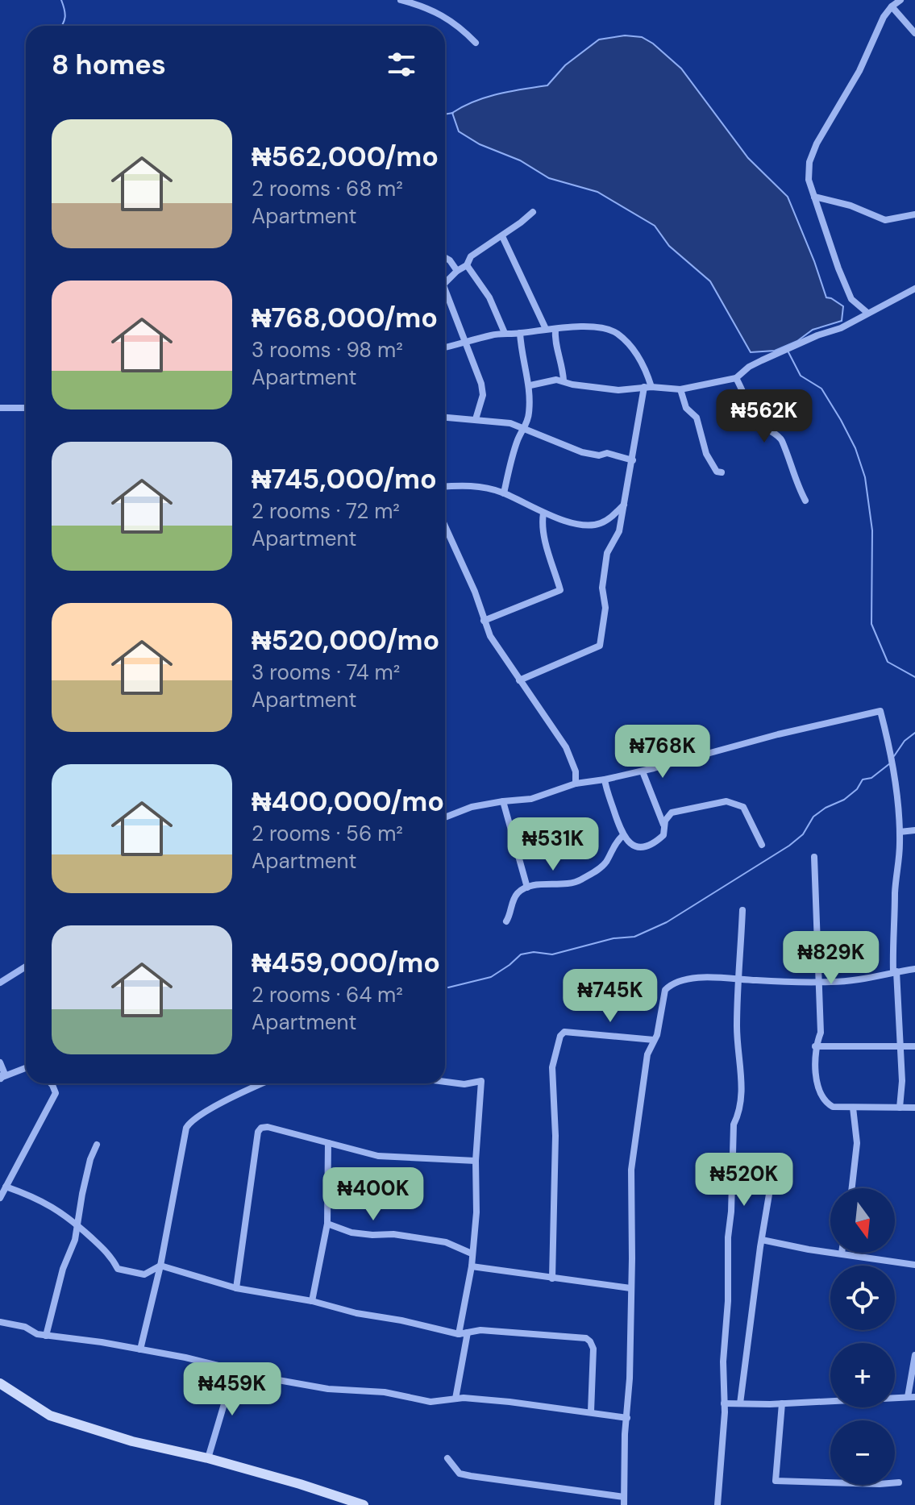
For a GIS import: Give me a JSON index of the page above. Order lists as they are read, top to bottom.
{
  "north": "bottom",
  "page": {
    "heading": "8 homes",
    "list": [
      {
        "name": "₦562,000/mo",
        "note": "2 rooms · 68 m² · Apartment"
      },
      {
        "name": "₦768,000/mo",
        "note": "3 rooms · 98 m² · Apartment"
      },
      {
        "name": "₦745,000/mo",
        "note": "2 rooms · 72 m² · Apartment"
      },
      {
        "name": "₦520,000/mo",
        "note": "3 rooms · 74 m² · Apartment"
      },
      {
        "name": "₦400,000/mo",
        "note": "2 rooms · 56 m² · Apartment"
      },
      {
        "name": "₦459,000/mo",
        "note": "2 rooms · 64 m² · Apartment"
      }
    ],
    "price": [
      "₦562K",
      "₦768K",
      "₦531K",
      "₦829K",
      "₦745K",
      "₦520K",
      "₦400K",
      "₦459K"
    ],
    "map_buttons": ["+", "−"]
  }
}
